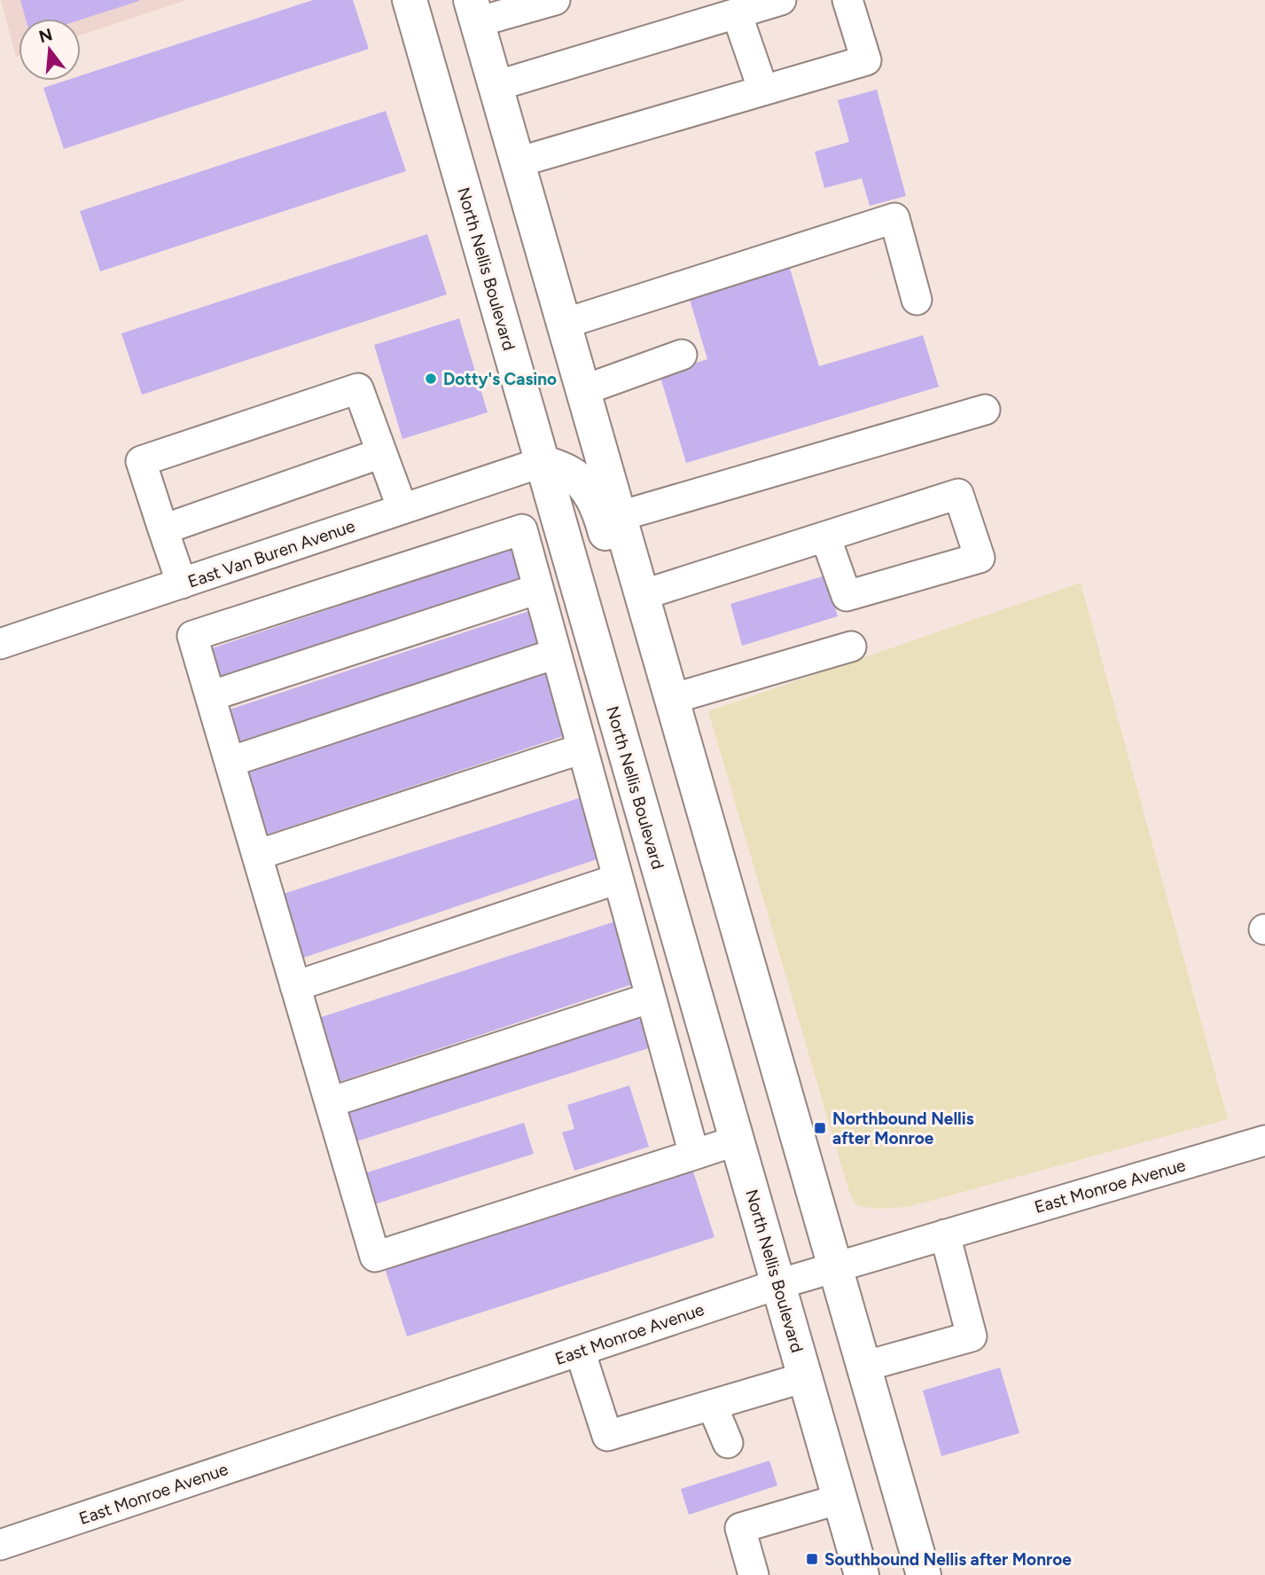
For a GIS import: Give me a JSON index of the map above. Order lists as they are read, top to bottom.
{
  "streets": {
    "main road": ["North Nellis Boulevard"],
    "street": ["East Van Buren Avenue", "East Monroe Avenue"]
  },
  "crossings": [
    ["North Nellis Boulevard", "East Van Buren Avenue"],
    ["North Nellis Boulevard", "East Monroe Avenue"]
  ],
  "places": {
    "other": ["Dotty's Casino"],
    "transit": ["Northbound Nellis after Monroe", "Southbound Nellis after Monroe"]
  },
  "north": "top"
}
